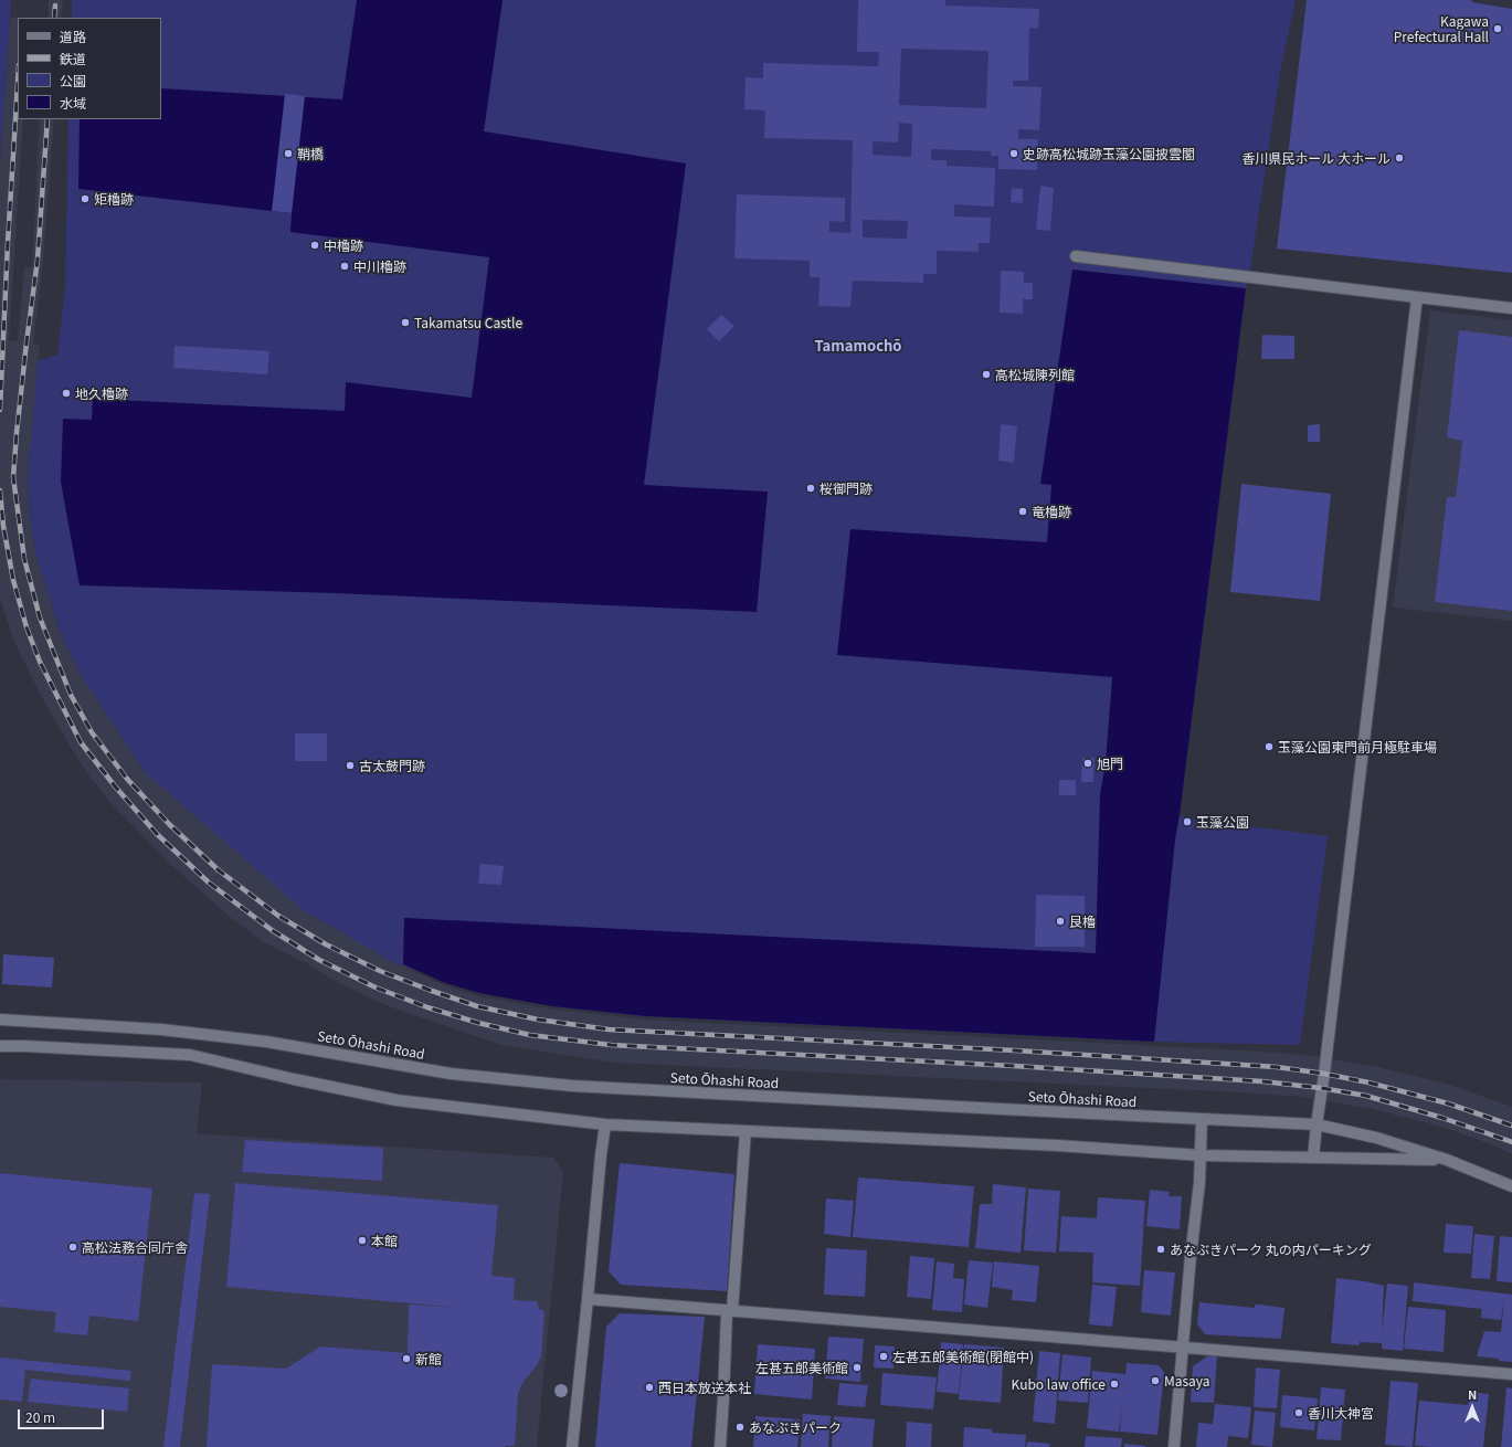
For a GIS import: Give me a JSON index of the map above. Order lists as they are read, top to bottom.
{
  "streets": {
    "street": ["Seto Ōhashi Road"]
  },
  "districts": ["Tamamochō"],
  "places": [
    "Kagawa Prefectural Hall",
    "鞘橋",
    "史跡高松城跡玉藻公園披雲閣",
    "香川県民ホール 大ホール",
    "矩櫓跡",
    "中櫓跡",
    "中川櫓跡",
    "Takamatsu Castle",
    "高松城陳列館",
    "地久櫓跡",
    "桜御門跡",
    "竜櫓跡",
    "玉藻公園東門前月極駐車場",
    "旭門",
    "古太鼓門跡",
    "玉藻公園",
    "艮櫓",
    "本館",
    "高松法務合同庁舎",
    "あなぶきパーク 丸の内パーキング",
    "左甚五郎美術館(閉館中)",
    "新館",
    "左甚五郎美術館",
    "Masaya",
    "Kubo law office",
    "西日本放送本社",
    "香川大神宮",
    "あなぶきパーク"
  ],
  "legend": [
    "道路",
    "鉄道",
    "公園",
    "水域"
  ],
  "scale_bar": "20 m",
  "north": "top"
}
